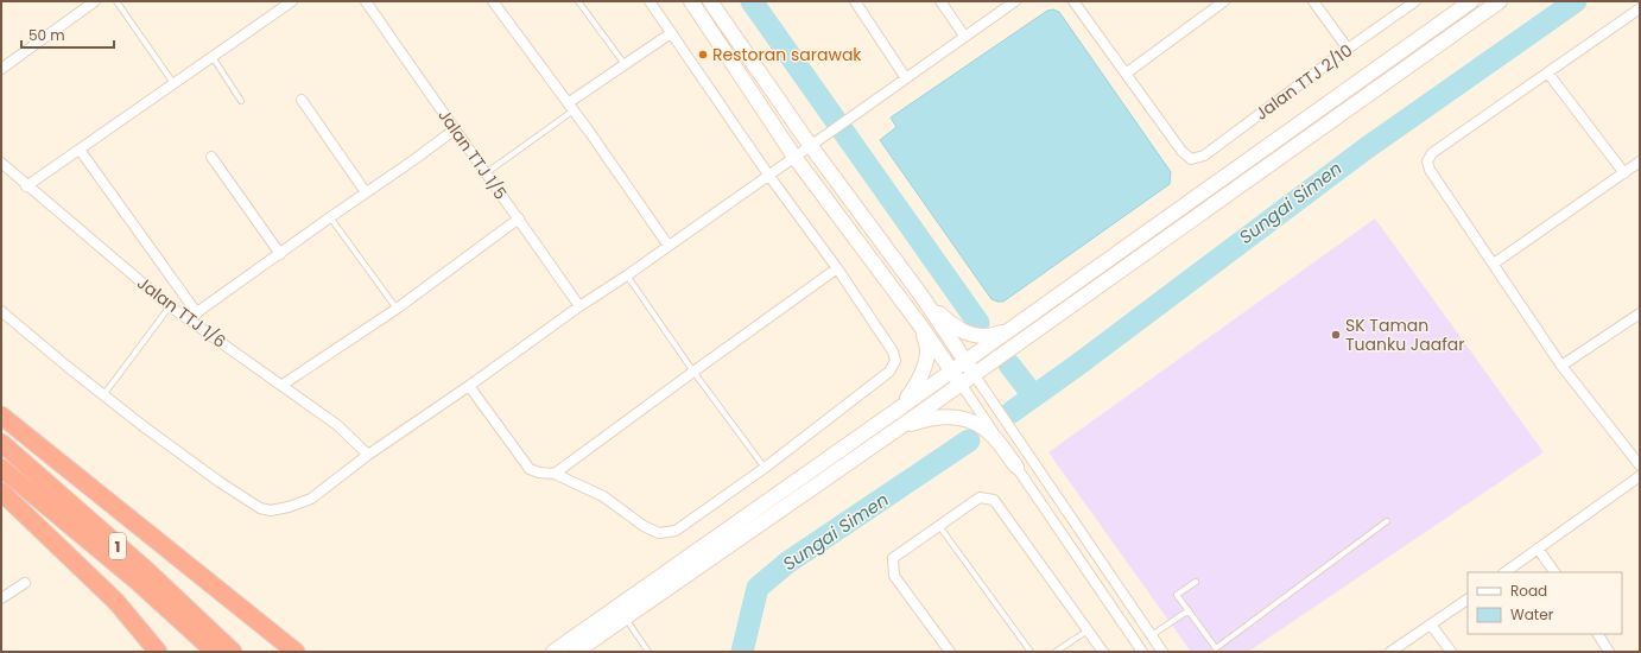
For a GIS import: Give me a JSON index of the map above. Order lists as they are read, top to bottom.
{
  "streets": {
    "highway": ["1"],
    "street": ["Jalan TTJ 2/10", "Jalan TTJ 1/5", "Jalan TTJ 1/6"]
  },
  "water": ["Sungai Simen"],
  "places": ["Restoran sarawak", "SK Taman Tuanku Jaafar"],
  "legend": ["Road", "Water"],
  "scale_bar": "50 m"
}
